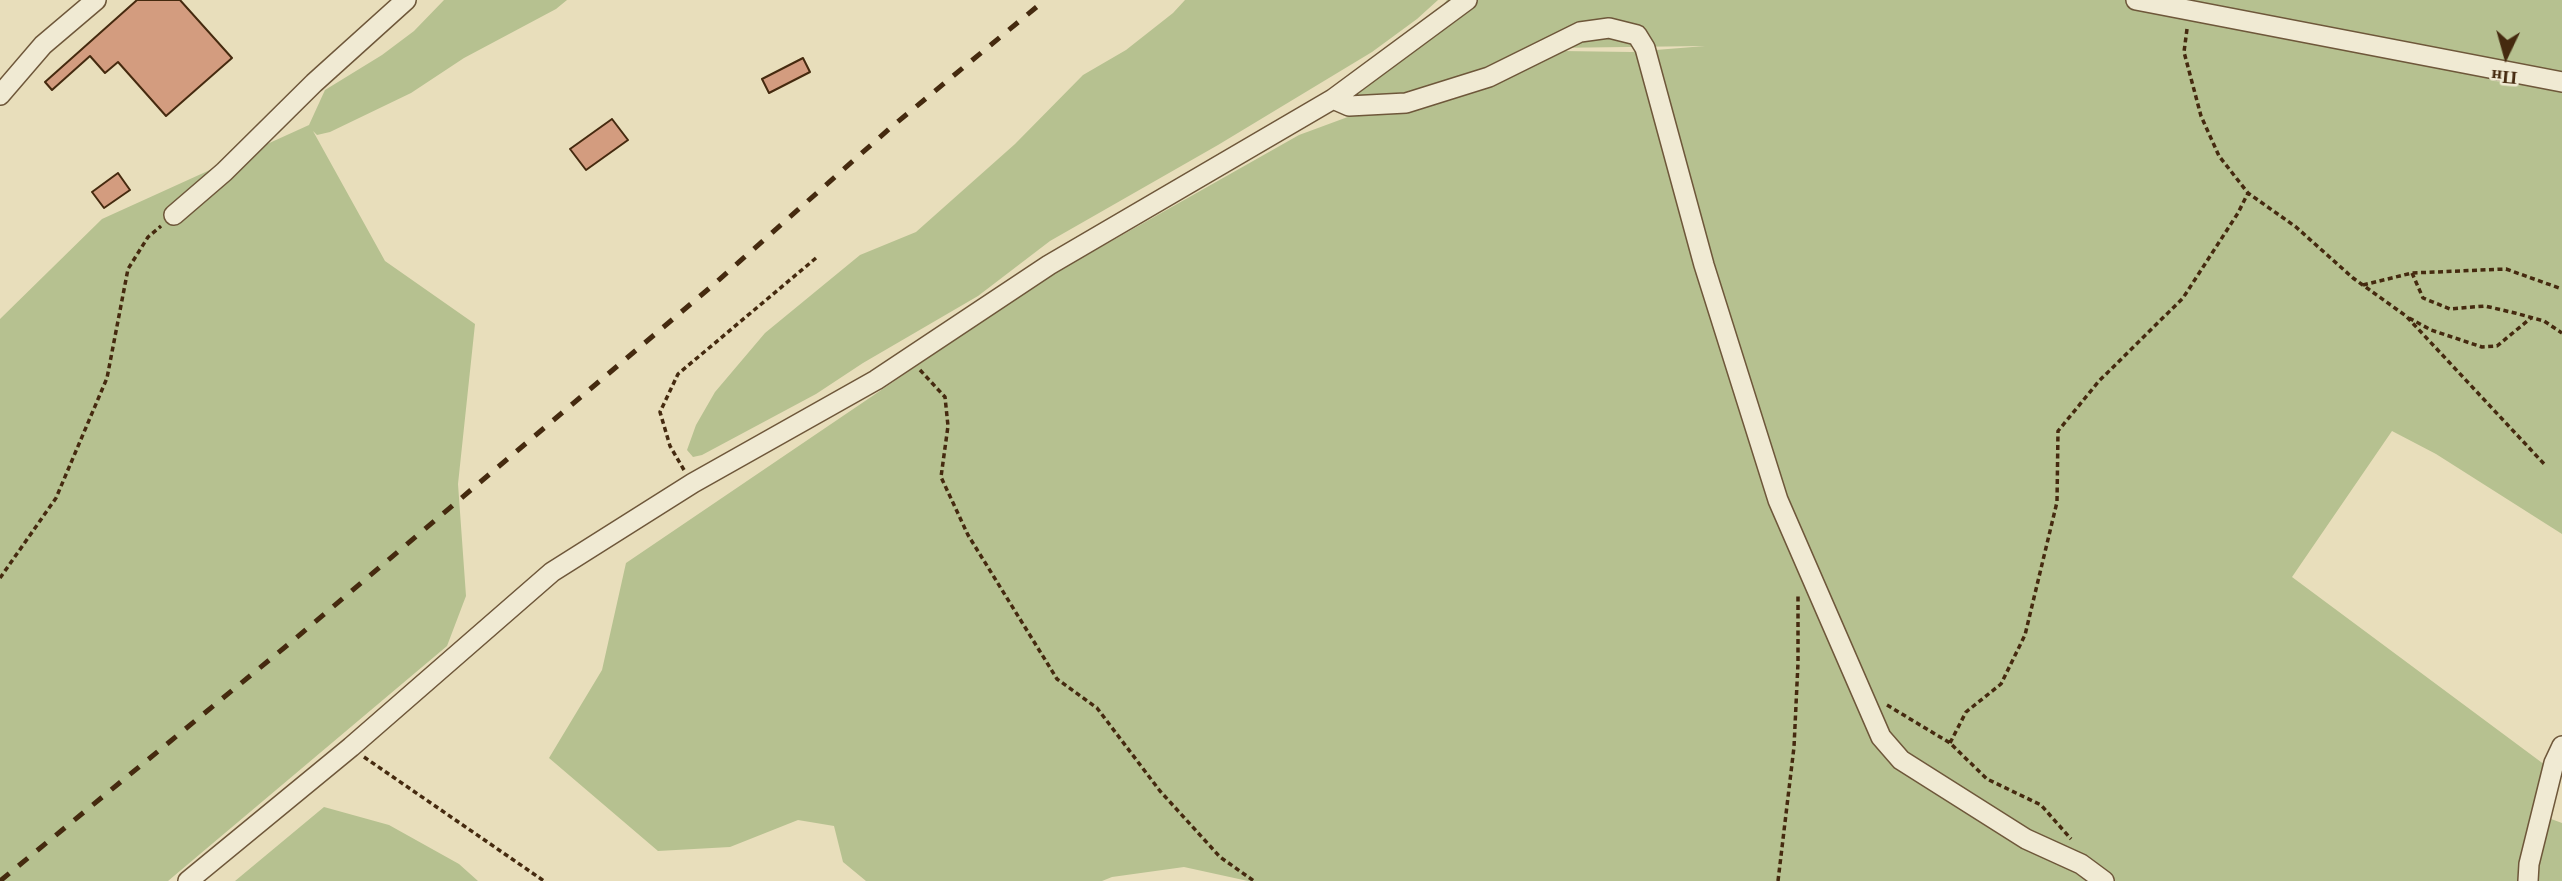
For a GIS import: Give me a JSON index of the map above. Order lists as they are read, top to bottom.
{
  "north": "bottom"
}
